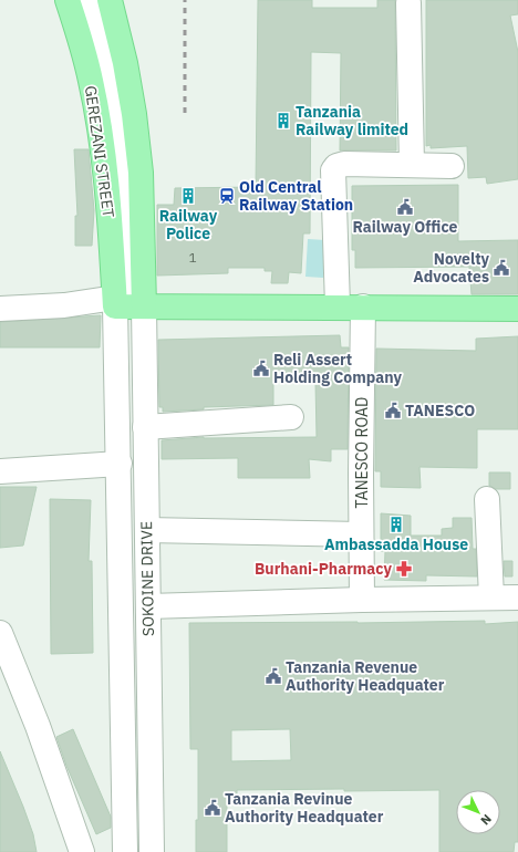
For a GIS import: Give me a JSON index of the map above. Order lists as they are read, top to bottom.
{
  "streets": {
    "main road": ["GEREZANI STREET"],
    "street": ["TANESCO ROAD", "SOKOINE DRIVE"]
  },
  "crossings": [
    ["GEREZANI STREET", "SOKOINE DRIVE"]
  ],
  "places": {
    "building": ["Tanzania Railway limited", "Railway Police", "Ambassadda House"],
    "station": ["Old Central Railway Station"],
    "public building": [
      "Railway Office",
      "Novelty Advocates",
      "Reli Assert Holding Company",
      "TANESCO",
      "Tanzania Revenue Authority Headquater",
      "Tanzania Revinue Authority Headquater"
    ],
    "pharmacy": ["Burhani-Pharmacy"]
  },
  "house_numbers": ["1"],
  "north": "bottom right"
}
